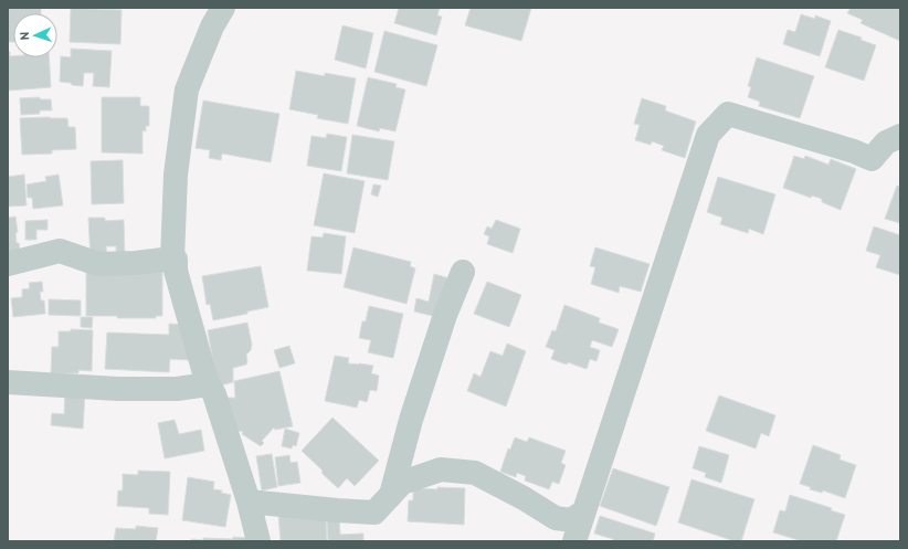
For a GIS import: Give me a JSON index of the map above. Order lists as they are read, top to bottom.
{
  "north": "left"
}
